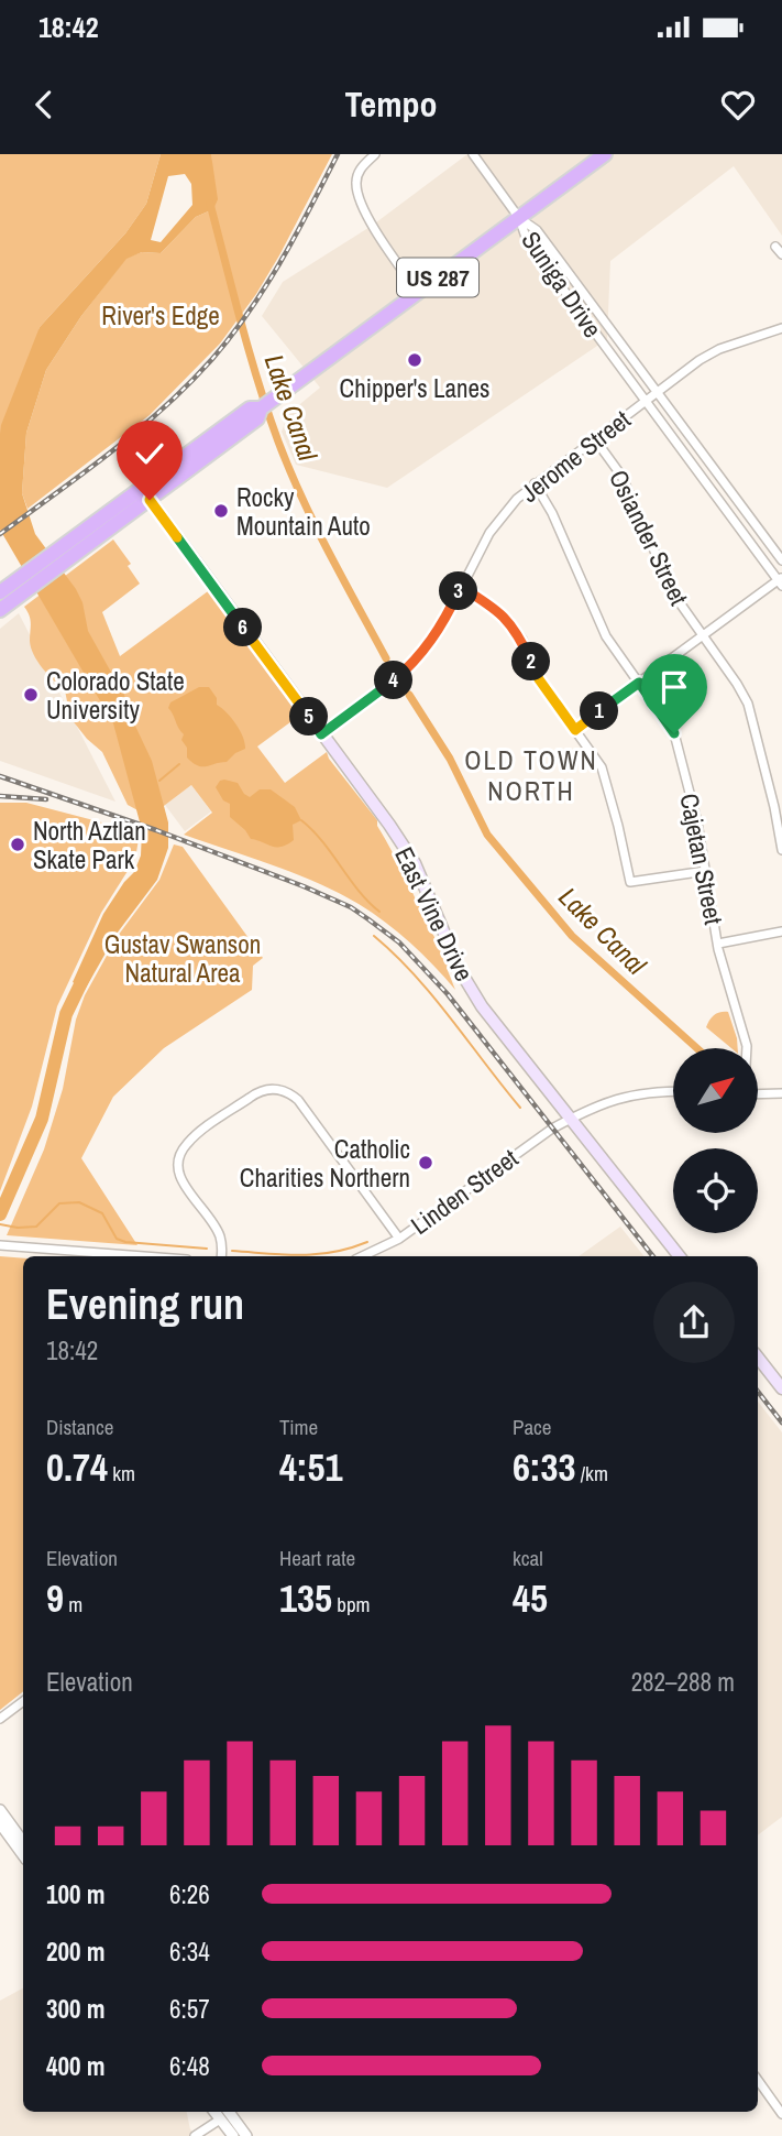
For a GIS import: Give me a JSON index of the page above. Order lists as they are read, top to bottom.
{
  "streets": {
    "highway": ["US 287"],
    "main road": ["East Vine Drive"],
    "street": [
      "Suniga Drive",
      "Jerome Street",
      "Osiander Street",
      "Cajetan Street",
      "Linden Street"
    ]
  },
  "crossings": [
    ["US 287", "Suniga Drive"],
    ["US 287", "East Vine Drive"],
    ["Suniga Drive", "Jerome Street"],
    ["Jerome Street", "Osiander Street"],
    ["Jerome Street", "Cajetan Street"],
    ["Jerome Street", "East Vine Drive"],
    ["East Vine Drive", "Linden Street"]
  ],
  "districts": ["OLD TOWN NORTH"],
  "water": ["Lake Canal"],
  "parks": ["River's Edge", "Gustav Swanson Natural Area"],
  "places": [
    "Chipper's Lanes",
    "Rocky Mountain Auto",
    "Colorado State University",
    "North Aztlan Skate Park",
    "Catholic Charities Northern"
  ],
  "north": "top right",
  "page": {
    "status": "18:42",
    "header": "Tempo",
    "pins": [
      "3",
      "6",
      "2",
      "4",
      "1",
      "5"
    ],
    "heading": ["Evening run", "18:42"],
    "stats": [
      ["Distance", "0.74 km"],
      ["Time", "4:51"],
      ["Pace", "6:33 /km"],
      ["Elevation", "9 m"],
      ["Heart rate", "135 bpm"],
      ["kcal", "45"]
    ],
    "chart": ["Elevation", "282–288 m"],
    "list": [
      {
        "name": "100 m",
        "note": "6:26"
      },
      {
        "name": "200 m",
        "note": "6:34"
      },
      {
        "name": "300 m",
        "note": "6:57"
      },
      {
        "name": "400 m",
        "note": "6:48"
      }
    ]
  }
}
